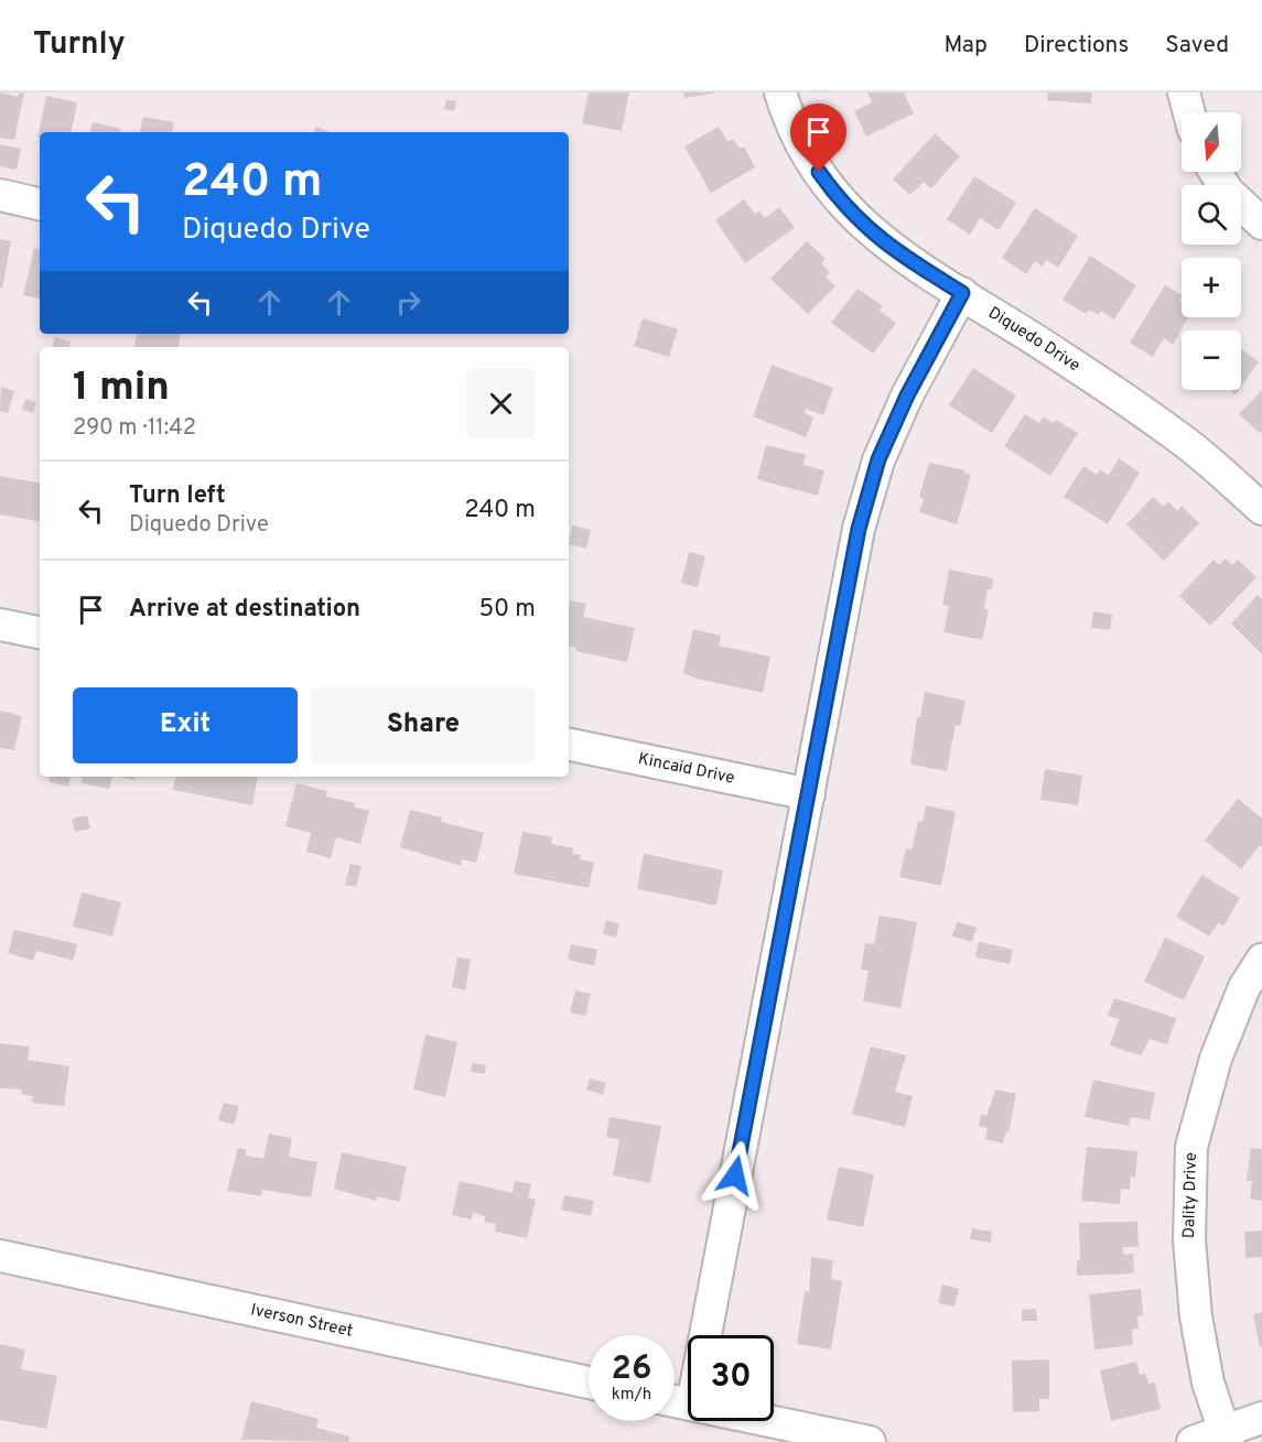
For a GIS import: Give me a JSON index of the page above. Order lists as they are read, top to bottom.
{
  "streets": {
    "street": [
      "Diquedo Drive",
      "Kincaid Drive",
      "Dality Drive",
      "Iverson Street"
    ]
  },
  "north": "bottom",
  "page": {
    "header": "Turnly",
    "nav": ["Map", "Directions", "Saved"],
    "map_buttons": ["+", "−"],
    "turn": ["240 m", "Diquedo Drive"],
    "heading": ["1 min", "290 m · 11:42"],
    "list": [
      {
        "name": "Turn left",
        "note": "Diquedo Drive",
        "value": "240 m"
      },
      {
        "name": "Arrive at destination",
        "value": "50 m"
      }
    ],
    "buttons": ["Exit", "Share"],
    "speed": "26 km/h",
    "limit": "30"
  }
}
